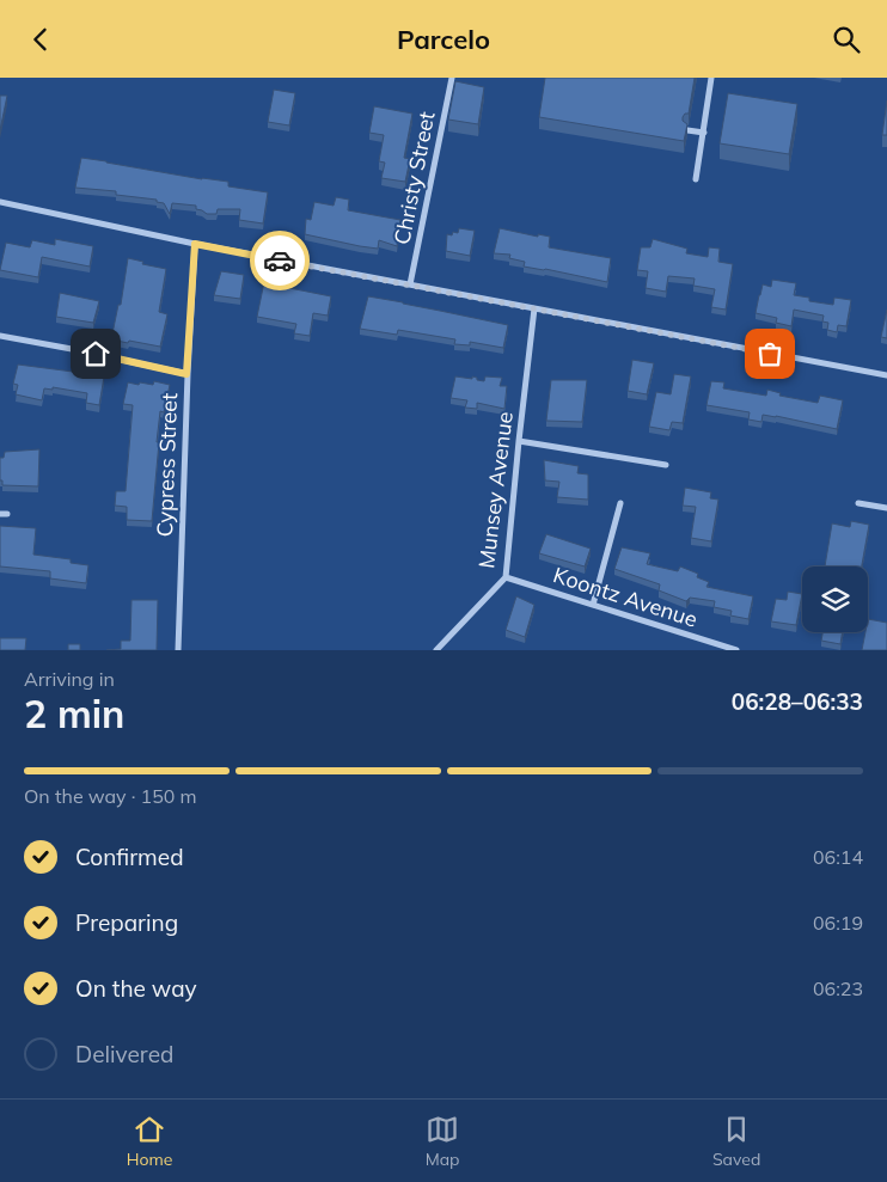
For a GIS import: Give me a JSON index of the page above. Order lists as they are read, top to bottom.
{
  "streets": {
    "street": [
      "Christy Street",
      "Cypress Street",
      "Munsey Avenue",
      "Koontz Avenue"
    ]
  },
  "crossings": [
    ["Munsey Avenue", "Koontz Avenue"]
  ],
  "page": {
    "header": "Parcelo",
    "heading": ["2 min", "Arriving in", "06:28–06:33"],
    "bar": "On the way · 150 m",
    "list": [
      ["Confirmed", "06:14"],
      ["Preparing", "06:19"],
      ["On the way", "06:23"],
      "Delivered"
    ],
    "tabs": ["Home", "Map", "Saved"]
  }
}
